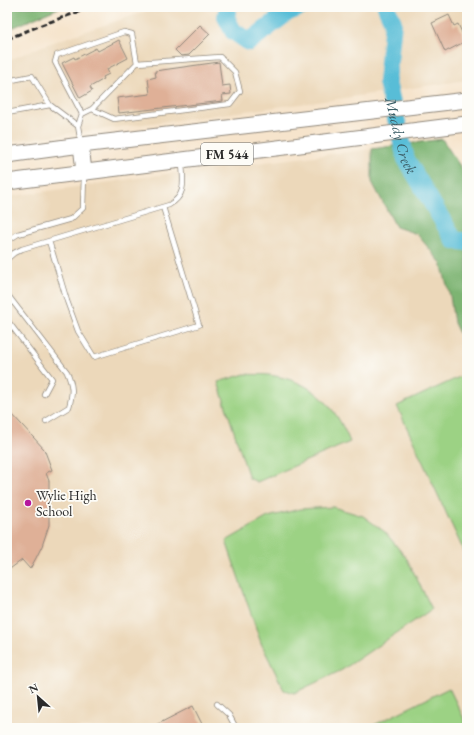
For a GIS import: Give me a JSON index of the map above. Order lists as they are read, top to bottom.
{
  "streets": {
    "main road": ["FM 544"]
  },
  "water": ["Muddy Creek"],
  "places": ["Wylie High School"],
  "north": "top left"
}
